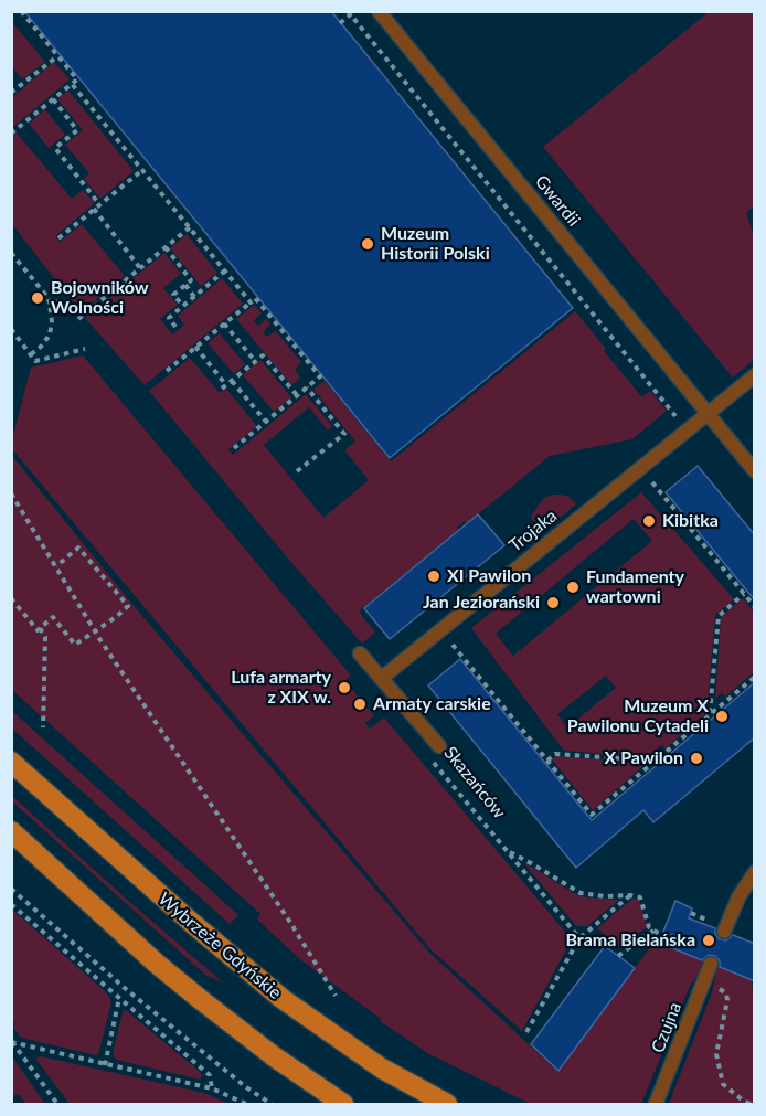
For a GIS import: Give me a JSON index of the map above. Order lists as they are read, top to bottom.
{
  "streets": {
    "main road": ["Wybrzeże Gdyńskie"],
    "lane": [
      "Gwardii",
      "Trojaka",
      "Skazańców",
      "Czujna"
    ]
  },
  "crossings": [
    ["Gwardii", "Trojaka"],
    ["Trojaka", "Skazańców"]
  ],
  "places": [
    "Muzeum Historii Polski",
    "Bojowników Wolności",
    "Kibitka",
    "XI Pawilon",
    "Fundamenty wartowni",
    "Jan Jeziorański",
    "Lufa armarty z XIX w.",
    "Armaty carskie",
    "Muzeum X Pawilonu Cytadeli",
    "X Pawilon",
    "Brama Bielańska"
  ]
}
